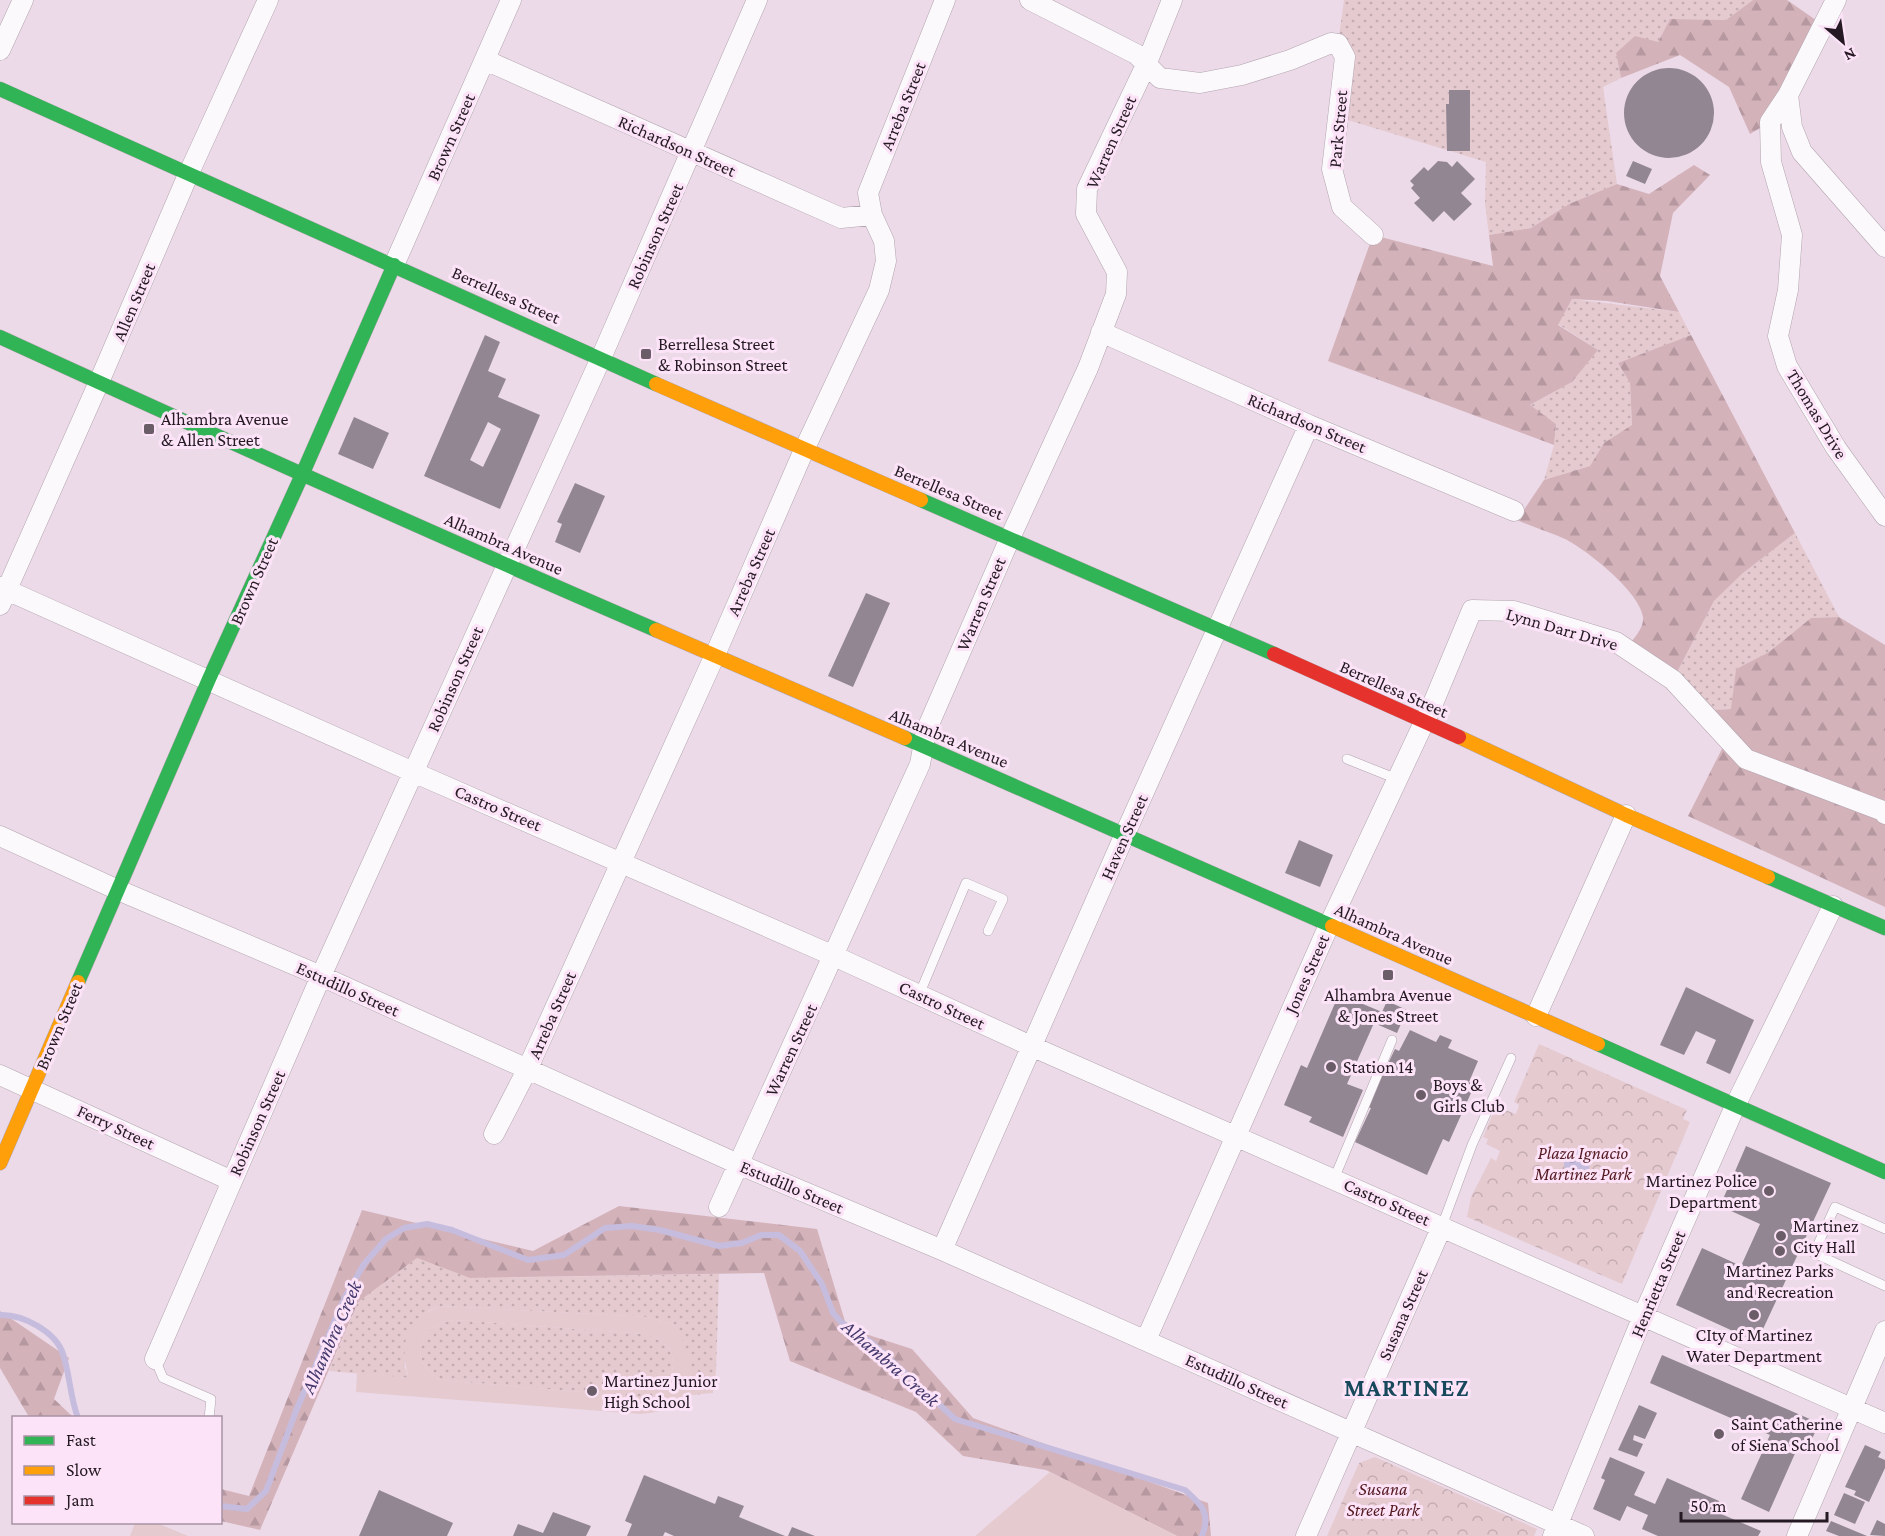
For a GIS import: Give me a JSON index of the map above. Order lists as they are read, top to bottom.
{
  "streets": {
    "main road": ["Brown Street", "Berrellesa Street", "Alhambra Avenue"],
    "street": [
      "Arreba Street",
      "Park Street",
      "Warren Street",
      "Richardson Street",
      "Robinson Street",
      "Allen Street",
      "Thomas Drive",
      "Lynn Darr Drive",
      "Castro Street",
      "Haven Street",
      "Jones Street",
      "Estudillo Street",
      "Ferry Street",
      "Henrietta Street",
      "Susana Street"
    ]
  },
  "crossings": [
    ["Arreba Street", "Richardson Street"],
    ["Arreba Street", "Berrellesa Street"],
    ["Arreba Street", "Alhambra Avenue"],
    ["Arreba Street", "Castro Street"],
    ["Arreba Street", "Estudillo Street"],
    ["Park Street", "Warren Street"],
    ["Brown Street", "Richardson Street"],
    ["Brown Street", "Berrellesa Street"],
    ["Brown Street", "Alhambra Avenue"],
    ["Brown Street", "Castro Street"],
    ["Brown Street", "Estudillo Street"],
    ["Brown Street", "Ferry Street"],
    ["Warren Street", "Richardson Street"],
    ["Warren Street", "Berrellesa Street"],
    ["Warren Street", "Alhambra Avenue"],
    ["Warren Street", "Castro Street"],
    ["Warren Street", "Estudillo Street"],
    ["Richardson Street", "Robinson Street"],
    ["Richardson Street", "Haven Street"],
    ["Robinson Street", "Berrellesa Street"],
    ["Robinson Street", "Alhambra Avenue"],
    ["Robinson Street", "Castro Street"],
    ["Robinson Street", "Estudillo Street"],
    ["Robinson Street", "Ferry Street"],
    ["Berrellesa Street", "Allen Street"],
    ["Berrellesa Street", "Haven Street"],
    ["Berrellesa Street", "Jones Street"],
    ["Berrellesa Street", "Henrietta Street"],
    ["Allen Street", "Alhambra Avenue"],
    ["Allen Street", "Castro Street"],
    ["Alhambra Avenue", "Haven Street"],
    ["Alhambra Avenue", "Jones Street"],
    ["Alhambra Avenue", "Henrietta Street"],
    ["Lynn Darr Drive", "Jones Street"],
    ["Castro Street", "Haven Street"],
    ["Castro Street", "Jones Street"],
    ["Castro Street", "Henrietta Street"],
    ["Castro Street", "Susana Street"],
    ["Haven Street", "Estudillo Street"],
    ["Jones Street", "Estudillo Street"],
    ["Estudillo Street", "Henrietta Street"],
    ["Estudillo Street", "Susana Street"]
  ],
  "districts": ["MARTINEZ"],
  "water": ["Alhambra Creek"],
  "parks": ["Plaza Ignacio Martinez Park", "Susana Street Park"],
  "places": {
    "transit": ["Berrellesa Street & Robinson Street", "Alhambra Avenue & Allen Street", "Alhambra Avenue & Jones Street"],
    "other": [
      "Station 14",
      "Boys & Girls Club",
      "Martinez Police Department",
      "Martinez City Hall",
      "Martinez Parks and Recreation",
      "CIty of Martinez Water Department",
      "Martinez Junior High School",
      "Saint Catherine of Siena School"
    ]
  },
  "legend": ["Fast", "Slow", "Jam"],
  "scale_bar": "50 m",
  "north": "bottom right"
}
